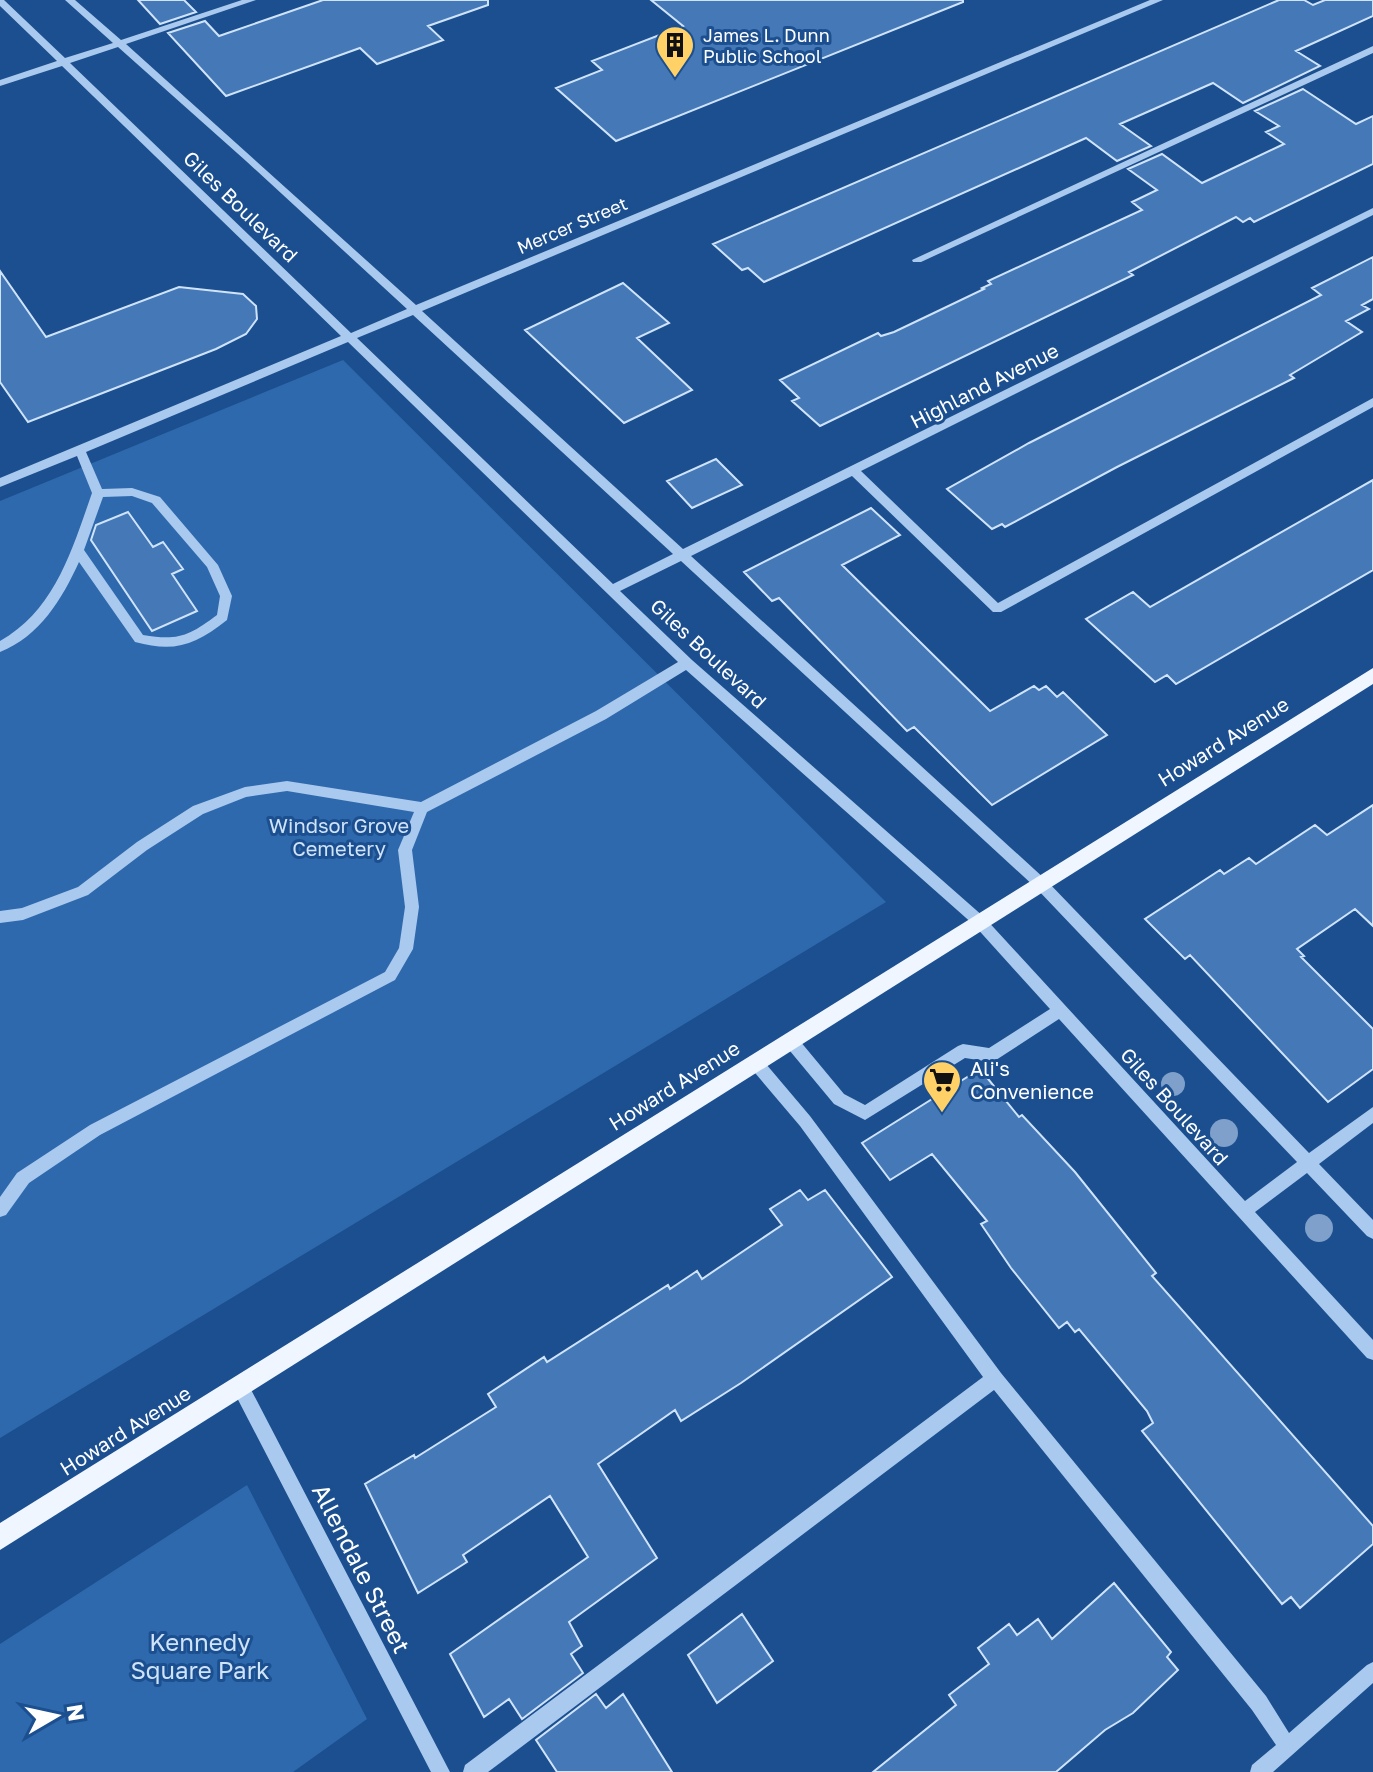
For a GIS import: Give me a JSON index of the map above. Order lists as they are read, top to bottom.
{
  "streets": {
    "main road": ["Howard Avenue"],
    "street": [
      "Giles Boulevard",
      "Mercer Street",
      "Highland Avenue",
      "Allendale Street"
    ]
  },
  "crossings": [
    ["Giles Boulevard", "Mercer Street"],
    ["Giles Boulevard", "Highland Avenue"],
    ["Giles Boulevard", "Howard Avenue"],
    ["Howard Avenue", "Allendale Street"]
  ],
  "parks": ["Windsor Grove Cemetery", "Kennedy Square Park"],
  "places": {
    "building": ["James L. Dunn Public School"],
    "supermarket": ["Ali's Convenience"]
  },
  "north": "right"
}
